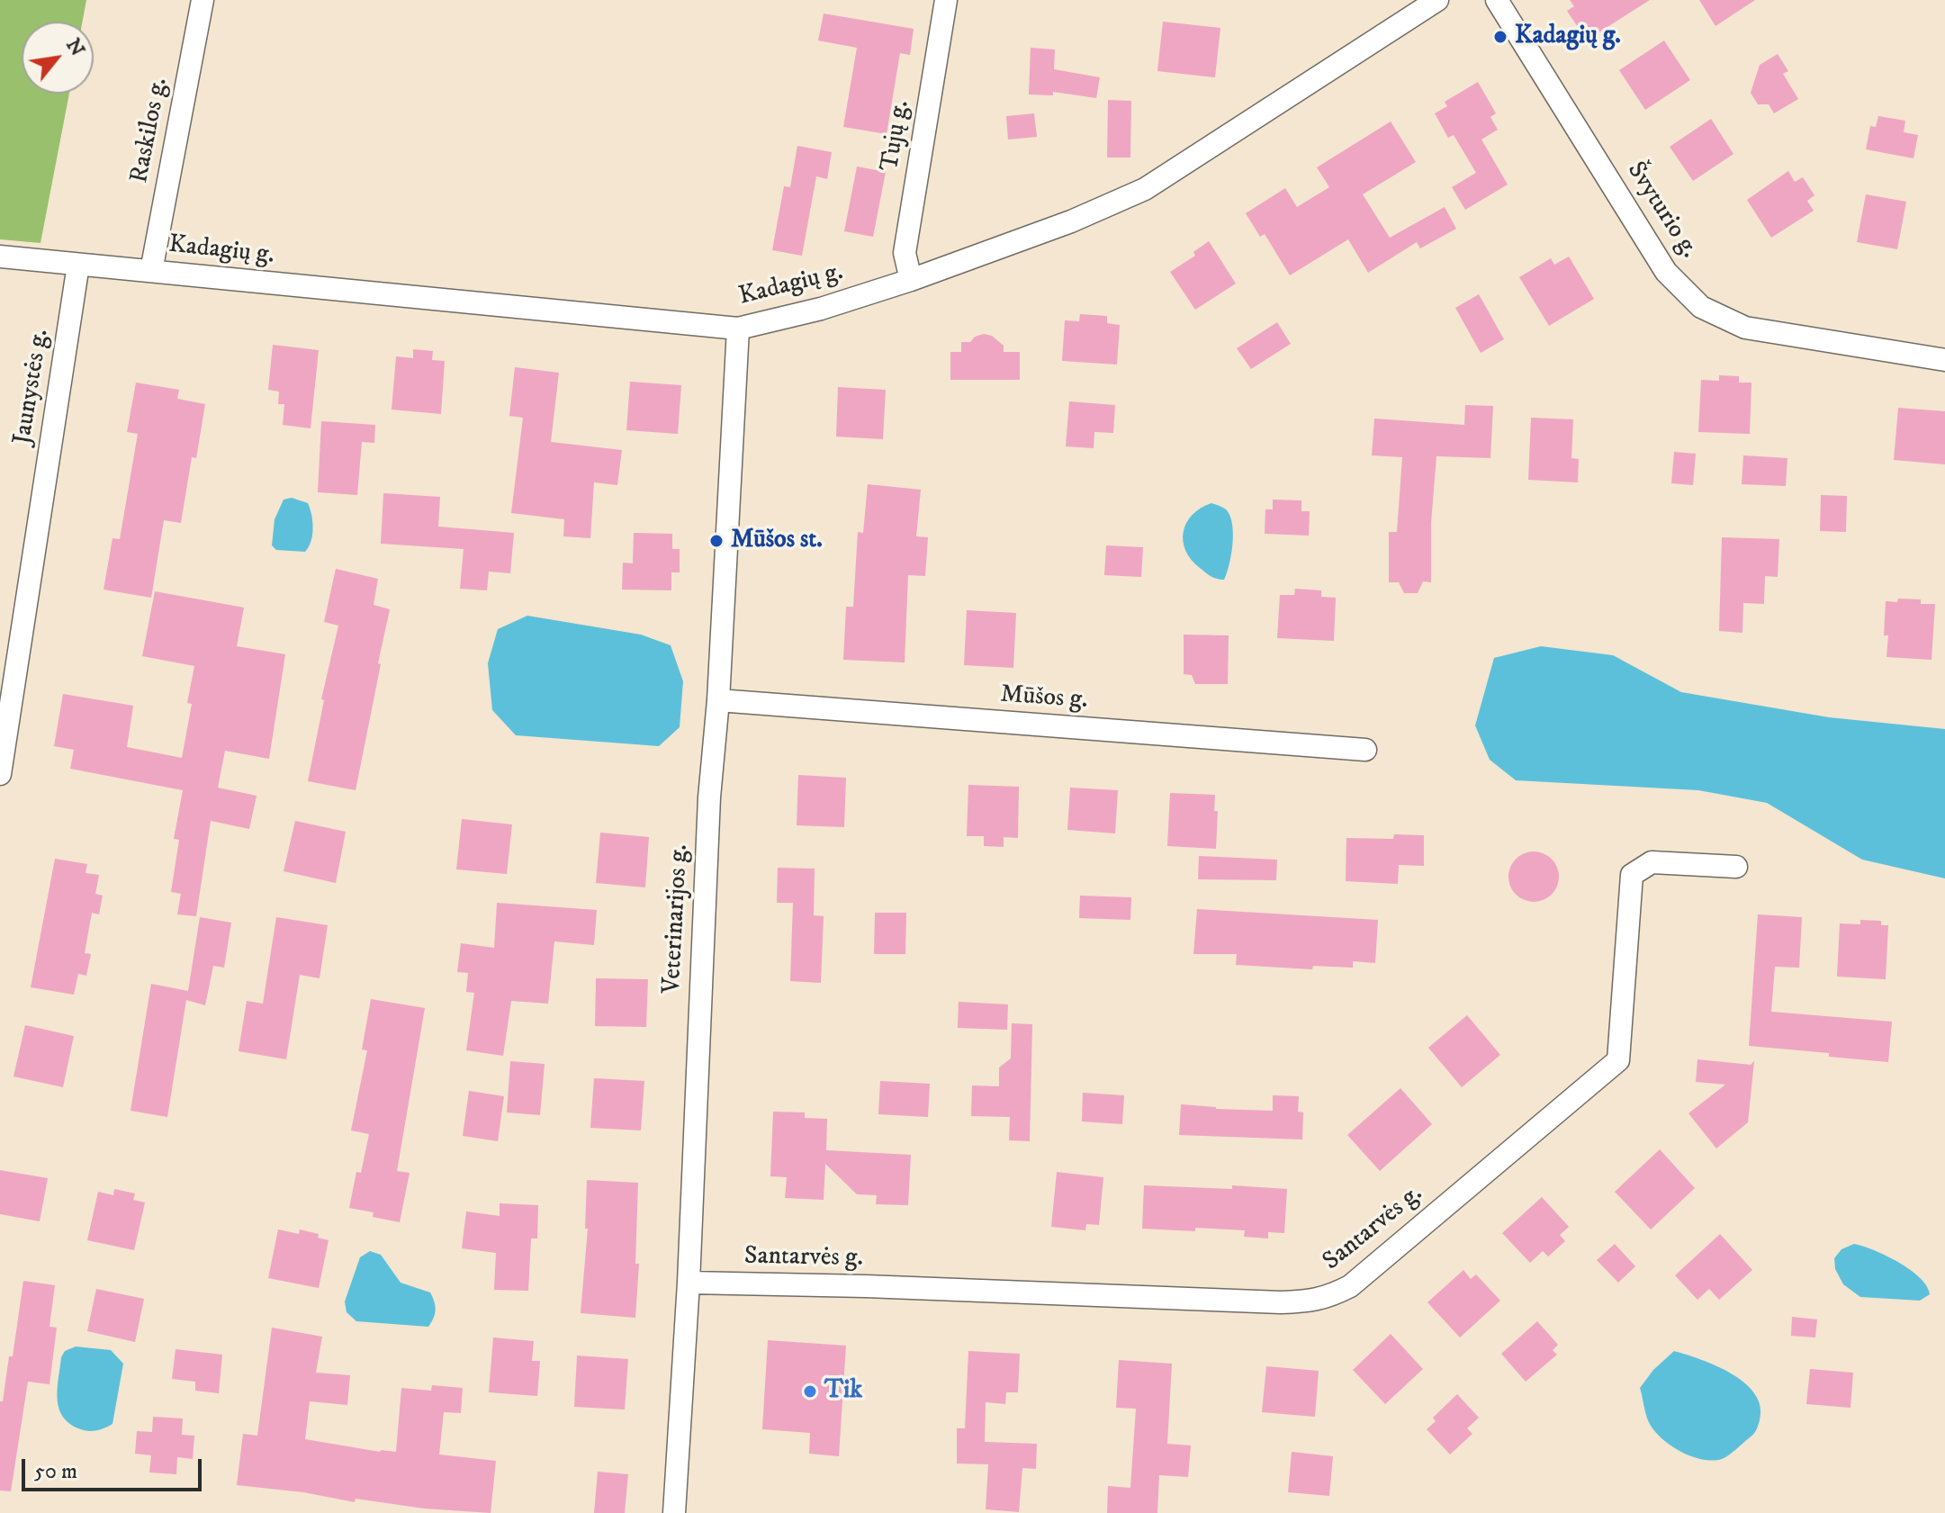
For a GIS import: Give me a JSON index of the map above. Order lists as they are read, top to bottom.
{
  "streets": {
    "street": [
      "Raskilos g.",
      "Tujų g.",
      "Švyturio g.",
      "Kadagių g.",
      "Jaunystės g.",
      "Mūšos g.",
      "Veterinarijos g.",
      "Santarvės g."
    ]
  },
  "crossings": [
    ["Raskilos g.", "Kadagių g."],
    ["Tujų g.", "Kadagių g."],
    ["Kadagių g.", "Jaunystės g."],
    ["Kadagių g.", "Veterinarijos g."],
    ["Mūšos g.", "Veterinarijos g."],
    ["Veterinarijos g.", "Santarvės g."]
  ],
  "places": ["Kadagių g.", "Mūšos st.", "Tik"],
  "scale_bar": "50 m",
  "north": "top right"
}
